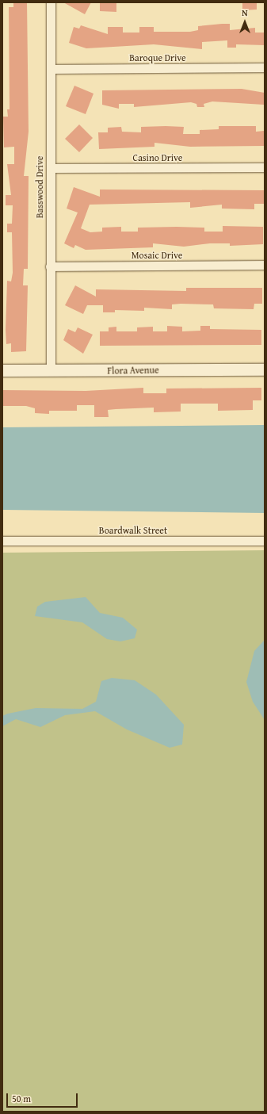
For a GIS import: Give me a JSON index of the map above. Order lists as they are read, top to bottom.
{
  "streets": {
    "street": [
      "Baroque Drive",
      "Casino Drive",
      "Basswood Drive",
      "Mosaic Drive",
      "Flora Avenue",
      "Boardwalk Street"
    ]
  },
  "crossings": [
    ["Baroque Drive", "Basswood Drive"],
    ["Casino Drive", "Basswood Drive"],
    ["Basswood Drive", "Mosaic Drive"],
    ["Basswood Drive", "Flora Avenue"]
  ],
  "scale_bar": "50 m",
  "north": "top"
}
